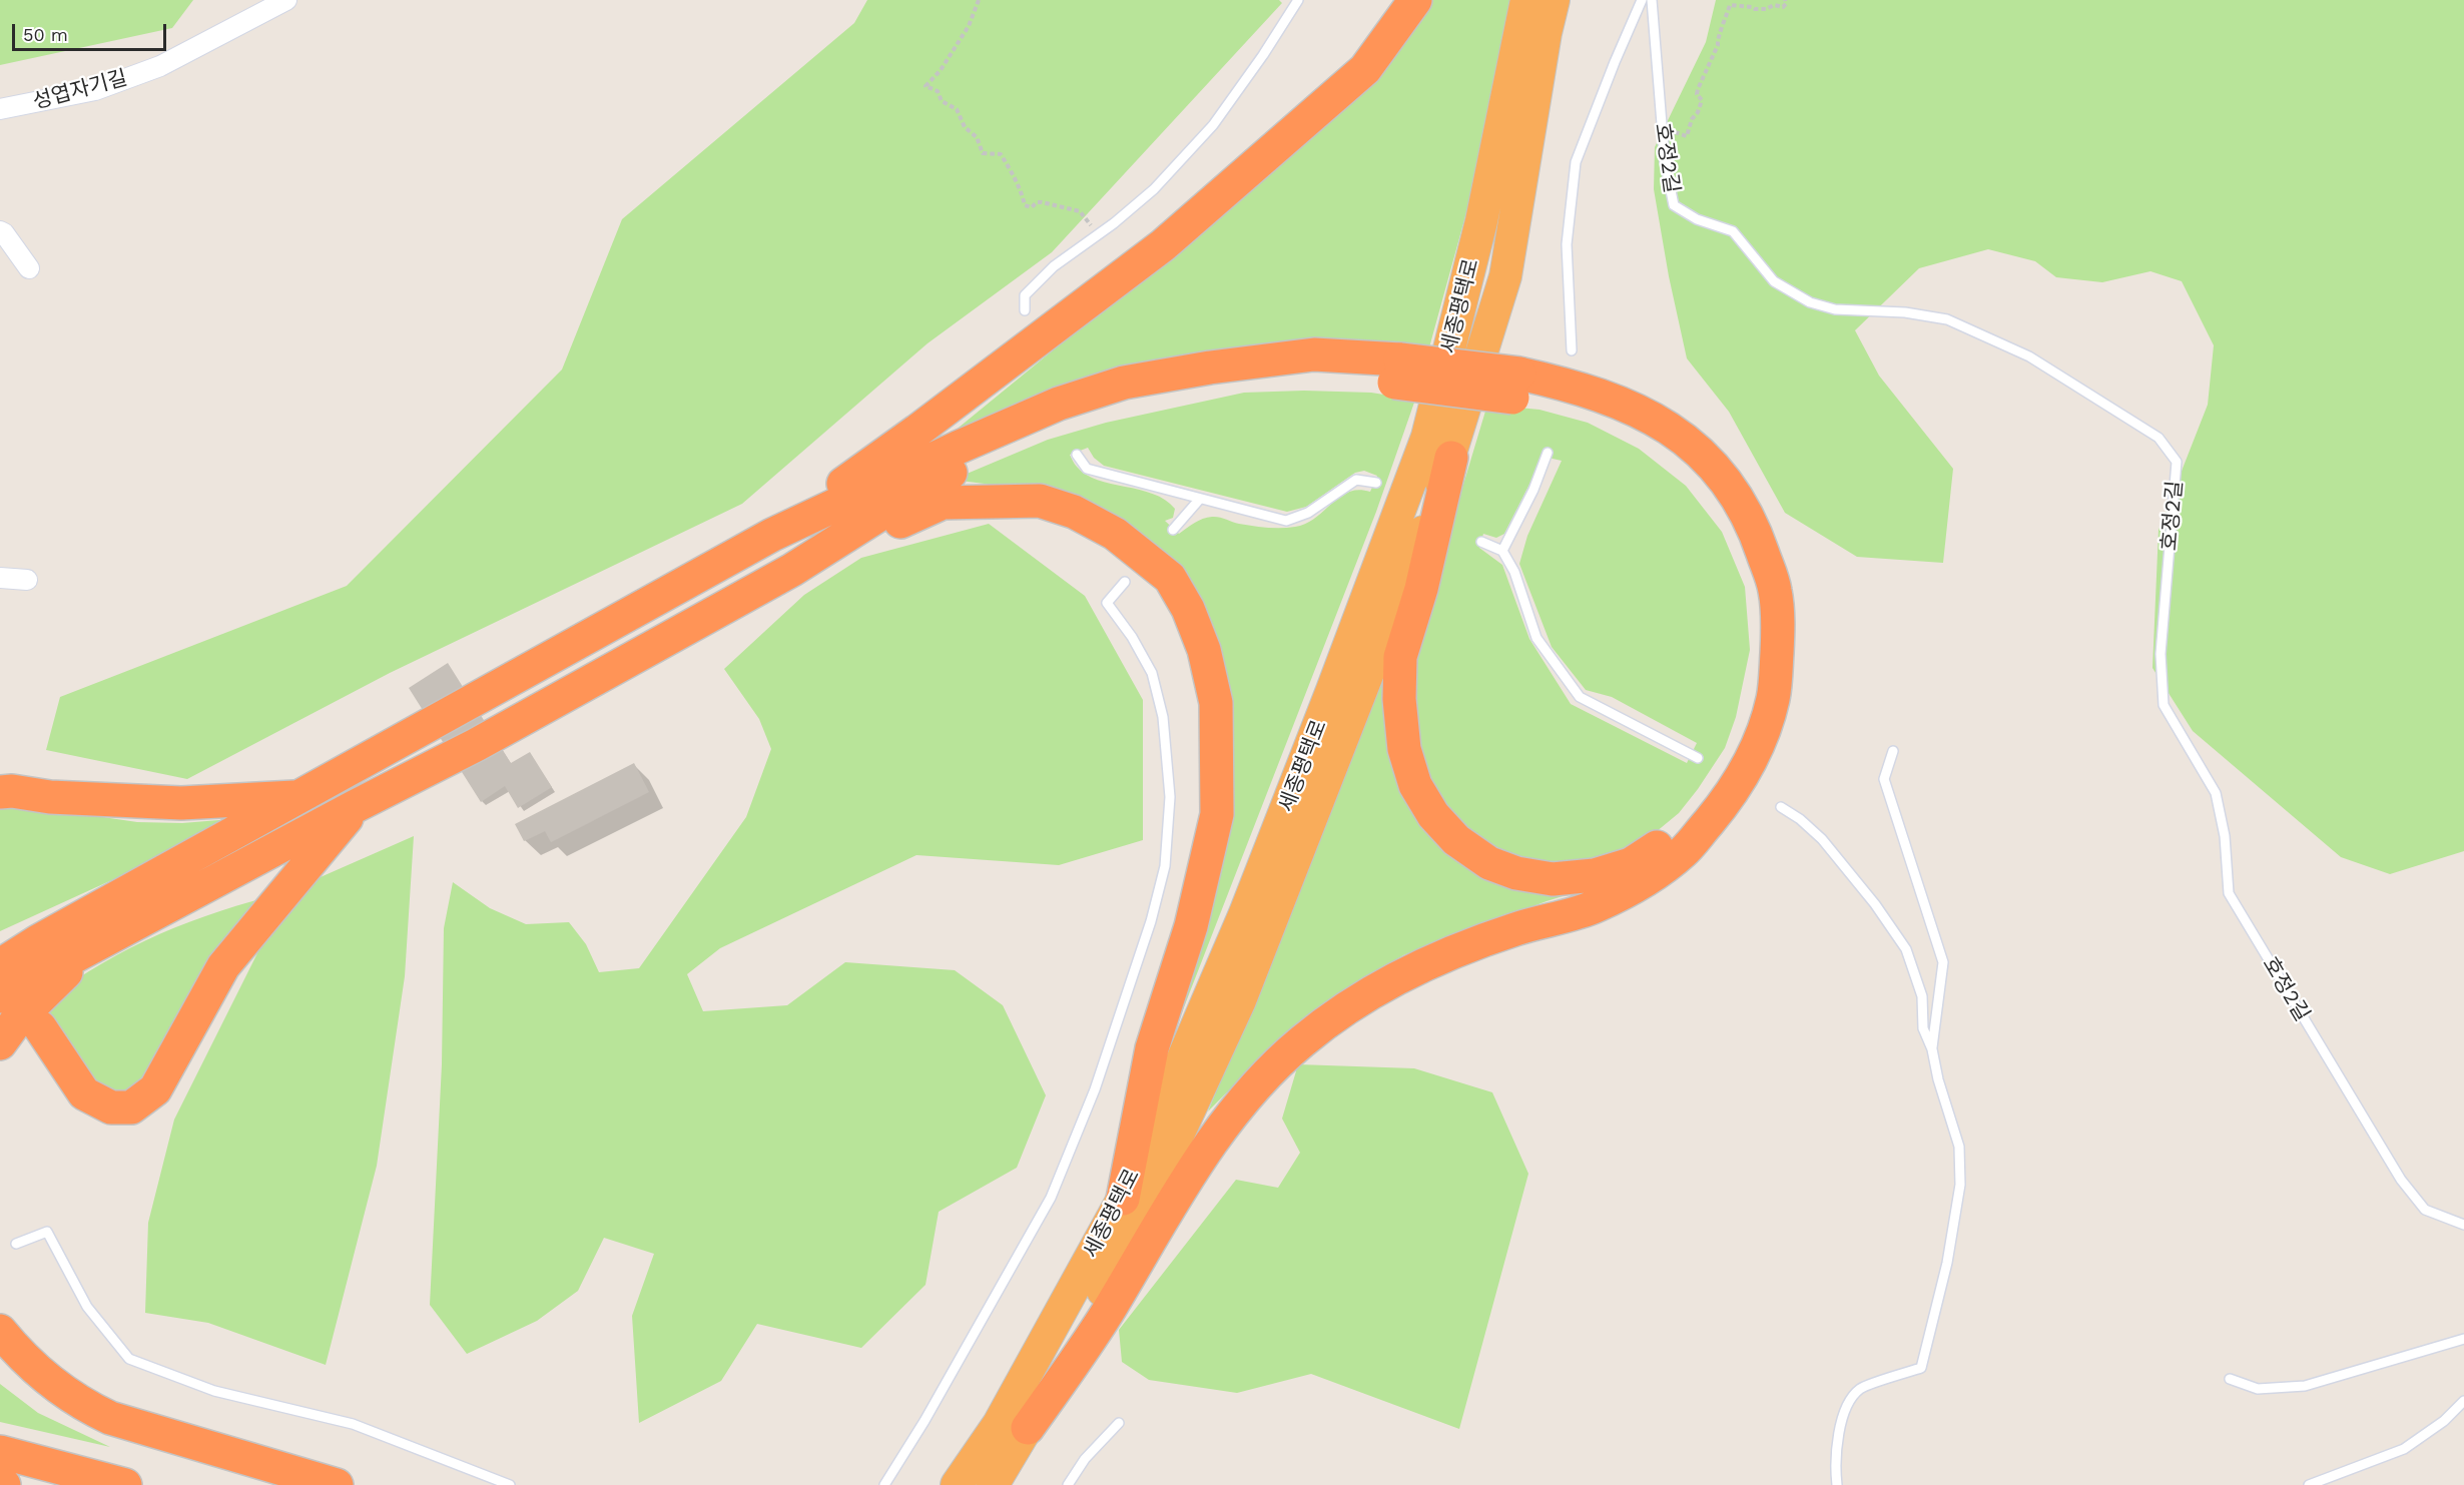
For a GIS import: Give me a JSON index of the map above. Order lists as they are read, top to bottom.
{
  "streets": {
    "highway": ["세종평택로"],
    "street": ["성엽자기길"],
    "lane": ["호정2길"]
  },
  "scale_bar": "50 m"
}
